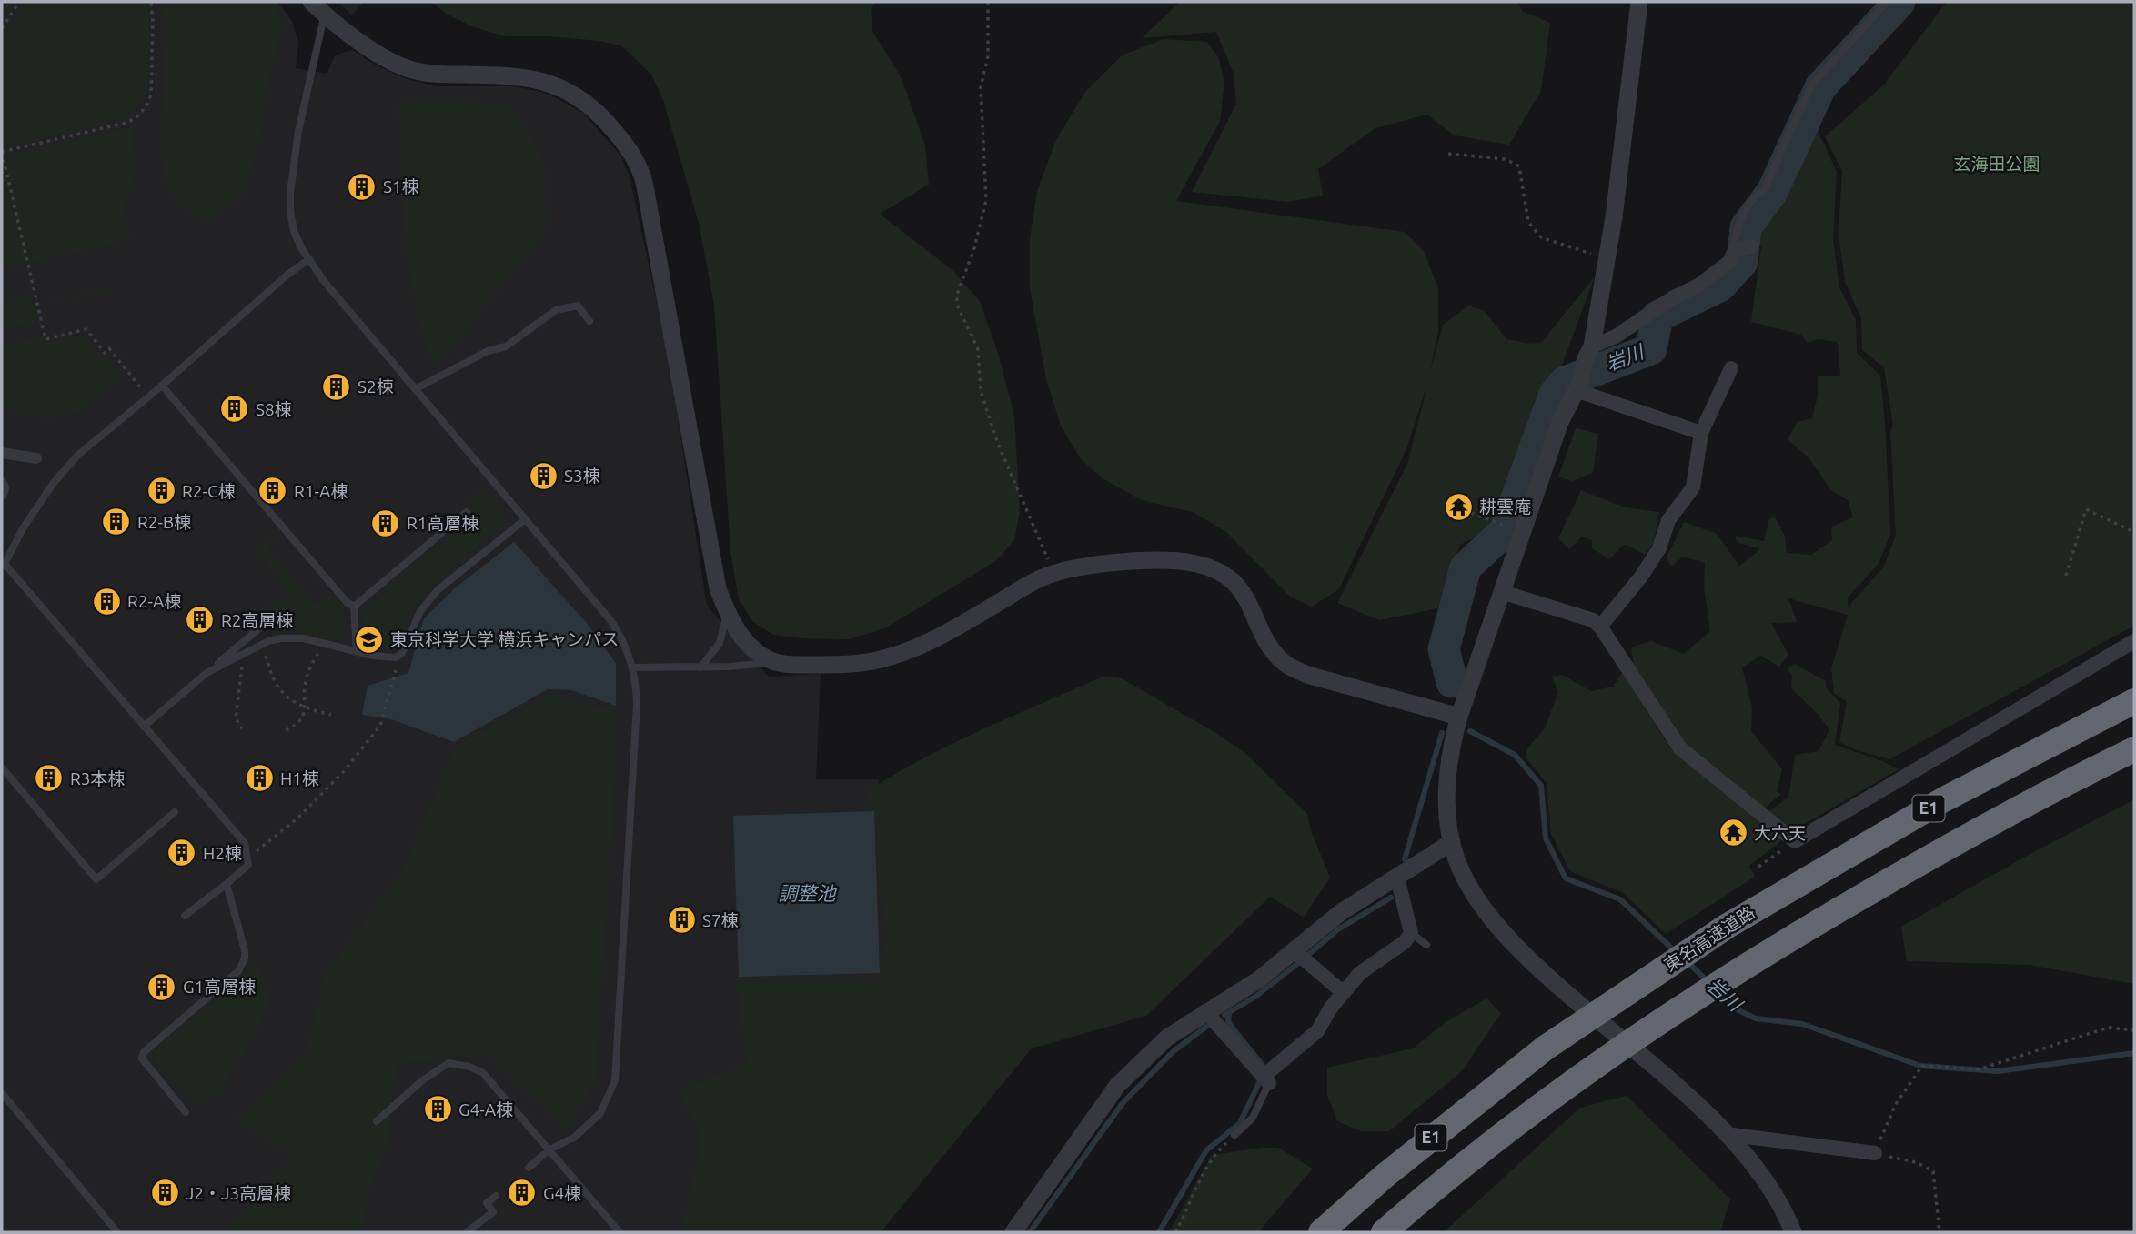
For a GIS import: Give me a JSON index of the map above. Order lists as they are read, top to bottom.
{
  "streets": {
    "highway": ["E1", "東名高速道路"]
  },
  "water": ["岩川", "調整池"],
  "parks": ["玄海田公園"],
  "places": {
    "building": [
      "S1棟",
      "S2棟",
      "S8棟",
      "S3棟",
      "R2-C棟",
      "R1-A棟",
      "R2-B棟",
      "R1高層棟",
      "R2-A棟",
      "R2高層棟",
      "R3本棟",
      "H1棟",
      "H2棟",
      "S7棟",
      "G1高層棟",
      "G4-A棟",
      "J2・J3高層棟",
      "G4棟"
    ],
    "temple": ["耕雲庵", "大六天"],
    "school or university": ["東京科学大学 横浜キャンパス"]
  }
}
